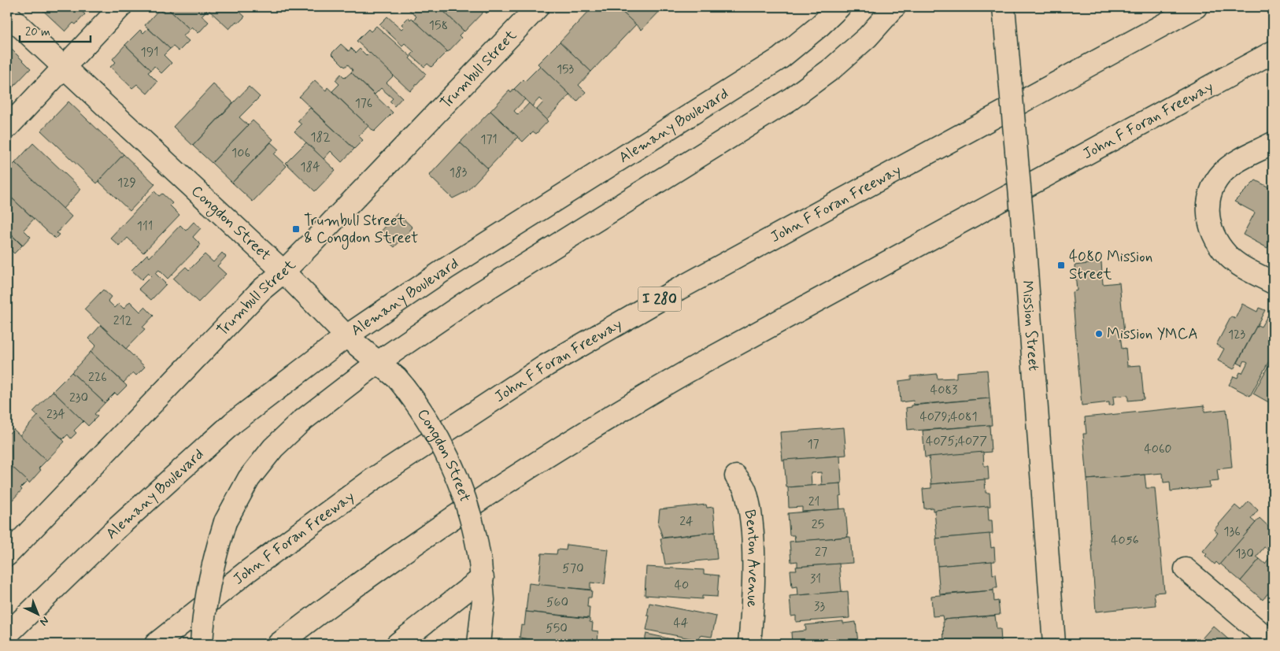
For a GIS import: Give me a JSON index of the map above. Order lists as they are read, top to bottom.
{
  "streets": {
    "main road": [
      "Trumbull Street",
      "John F Foran Freeway",
      "Alemany Boulevard",
      "Congdon Street",
      "I 280",
      "Mission Street",
      "Benton Avenue"
    ]
  },
  "crossings": [
    ["Trumbull Street", "Congdon Street"],
    ["Alemany Boulevard", "Congdon Street"]
  ],
  "places": {
    "transit": ["Trumbull Street & Congdon Street", "4080 Mission Street"],
    "other": ["Mission YMCA"]
  },
  "house_numbers": [
    "158",
    "191",
    "153",
    "176",
    "182",
    "171",
    "106",
    "184",
    "183",
    "129",
    "111",
    "212",
    "123",
    "226",
    "4083",
    "230",
    "234",
    "4079;4081",
    "4075;4077",
    "17",
    "4060",
    "21",
    "24",
    "25",
    "136",
    "4056",
    "27",
    "130",
    "570",
    "31",
    "40",
    "560",
    "33",
    "44",
    "550"
  ],
  "scale_bar": "20 m",
  "north": "bottom right"
}
